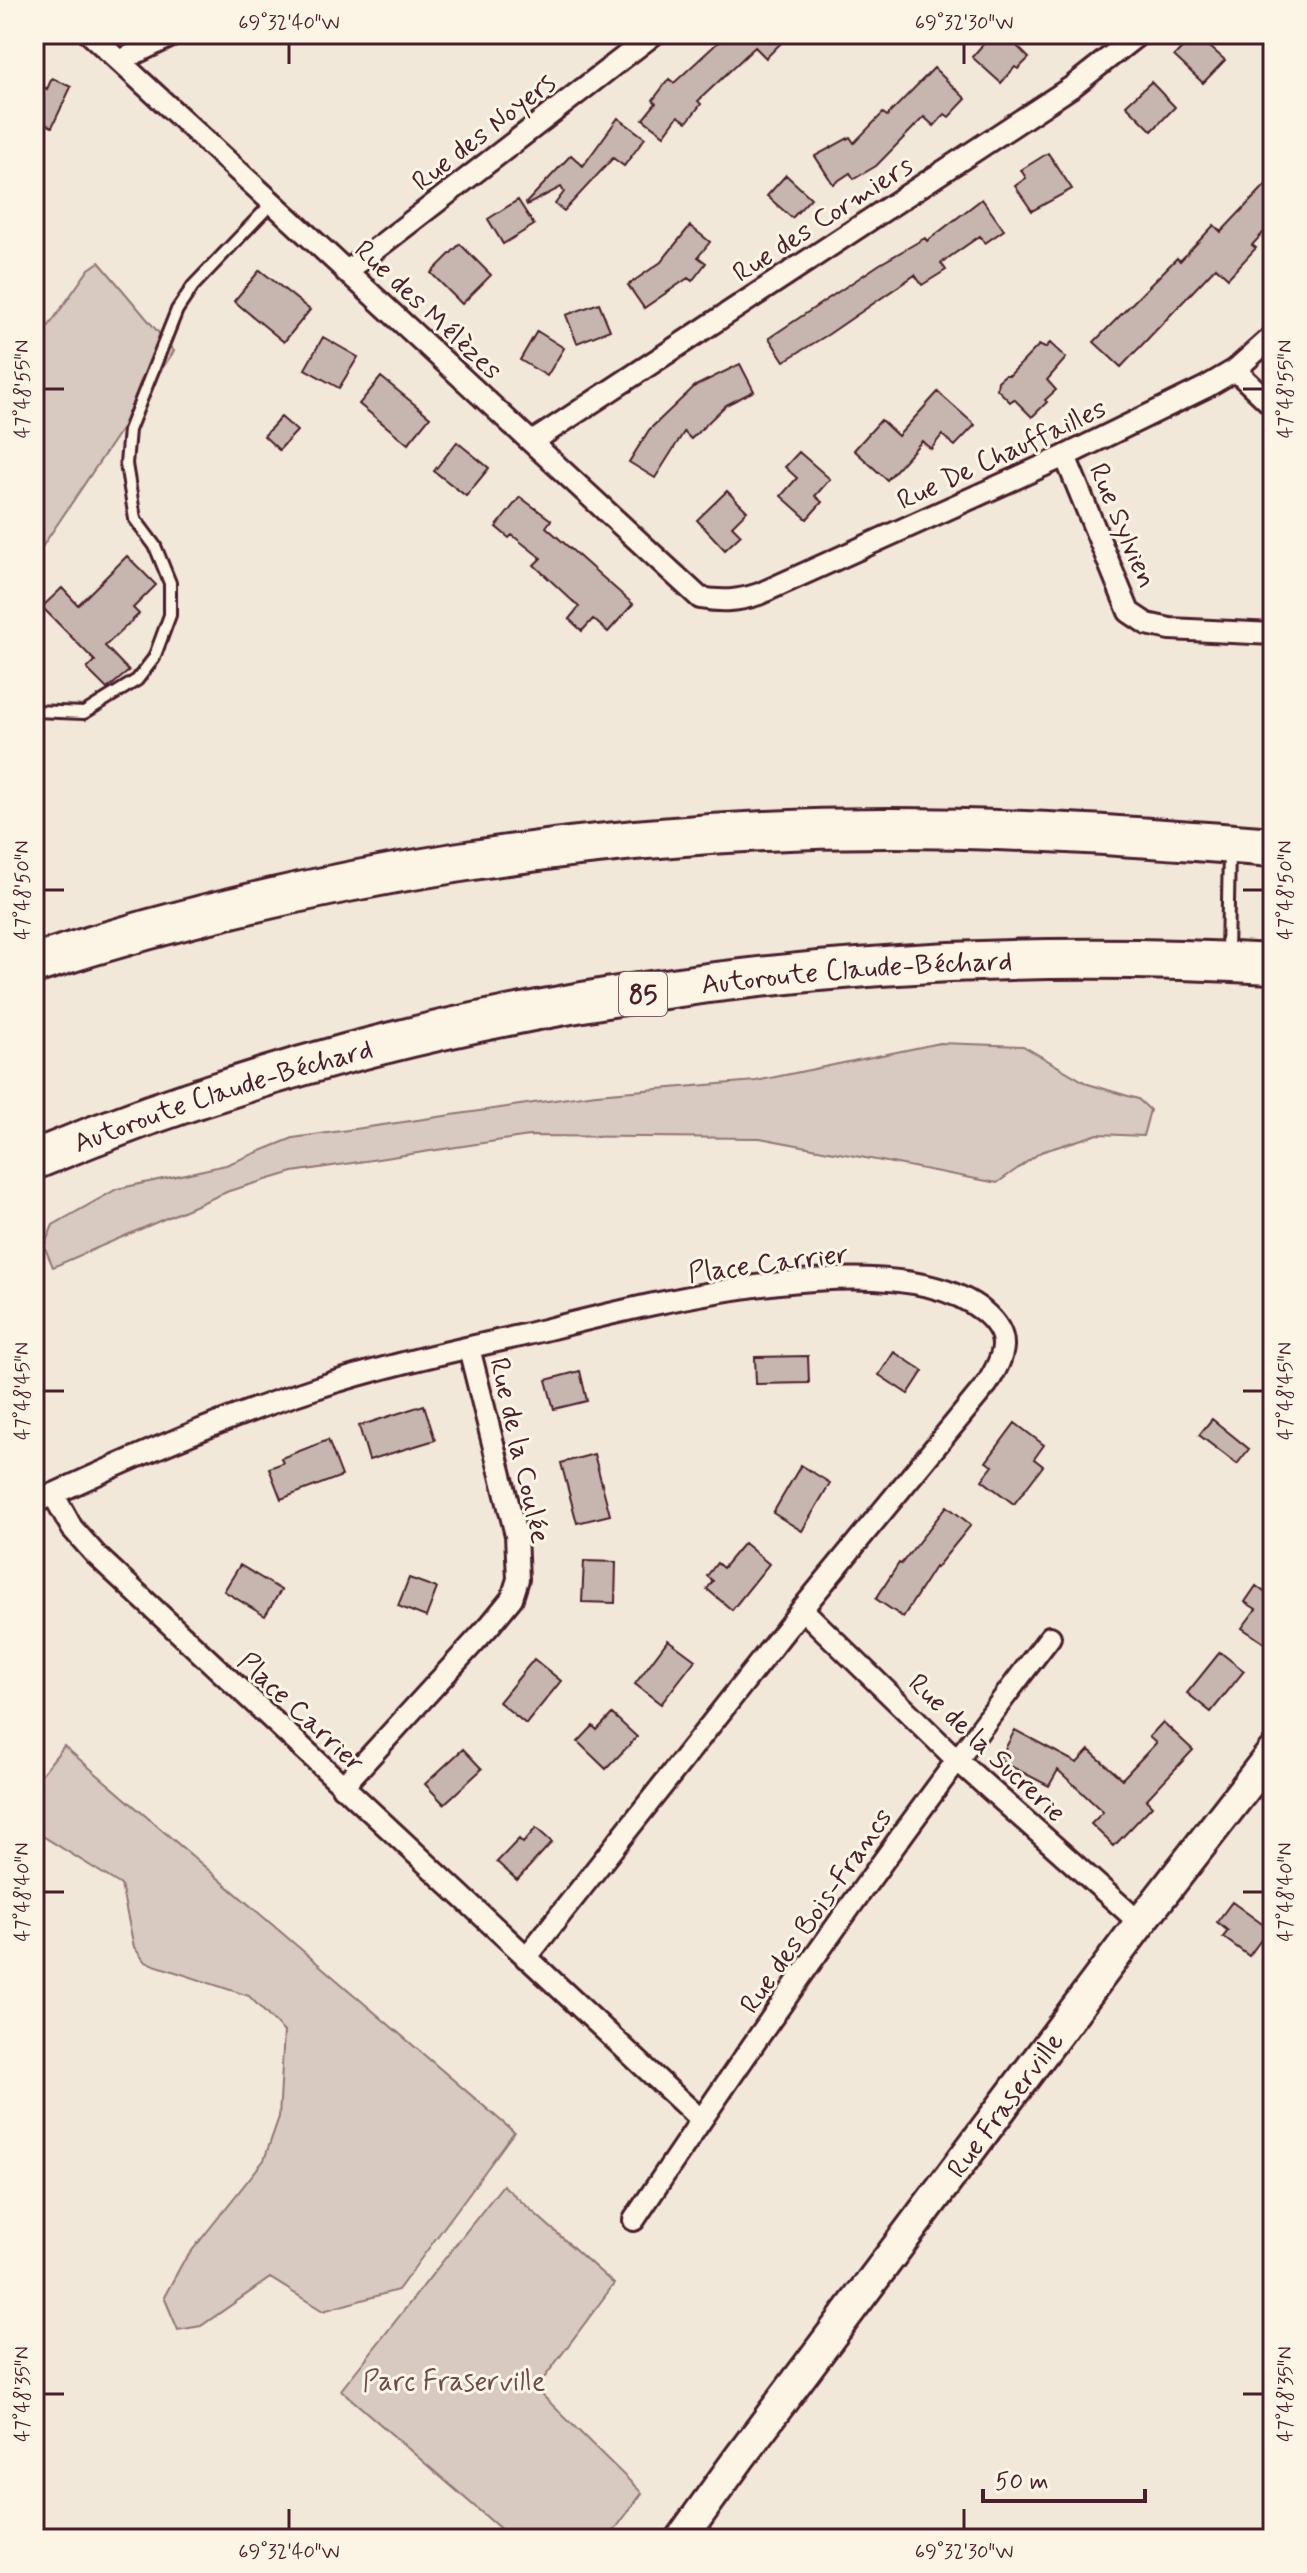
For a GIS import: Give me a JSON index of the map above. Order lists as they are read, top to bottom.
{
  "streets": {
    "highway": ["Autoroute Claude-Béchard", "85"],
    "street": [
      "Rue des Noyers",
      "Rue des Cormiers",
      "Rue des Mélèzes",
      "Rue De Chauffailles",
      "Rue Sylvien",
      "Place Carrier",
      "Rue de la Coulée",
      "Rue de la Sucrerie",
      "Rue des Bois-Francs",
      "Rue Fraserville"
    ]
  },
  "crossings": [
    ["Rue des Noyers", "Rue des Mélèzes"],
    ["Rue des Cormiers", "Rue des Mélèzes"],
    ["Rue des Mélèzes", "Rue De Chauffailles"],
    ["Rue De Chauffailles", "Rue Sylvien"],
    ["Place Carrier", "Rue de la Coulée"],
    ["Place Carrier", "Rue de la Sucrerie"],
    ["Place Carrier", "Rue des Bois-Francs"],
    ["Rue de la Sucrerie", "Rue des Bois-Francs"],
    ["Rue de la Sucrerie", "Rue Fraserville"]
  ],
  "parks": ["Parc Fraserville"],
  "scale_bar": "50 m",
  "coordinates": [
    "69°32'40\"W",
    "69°32'30\"W",
    "47°48'55\"N",
    "47°48'50\"N",
    "47°48'45\"N",
    "47°48'40\"N",
    "47°48'35\"N"
  ]
}
